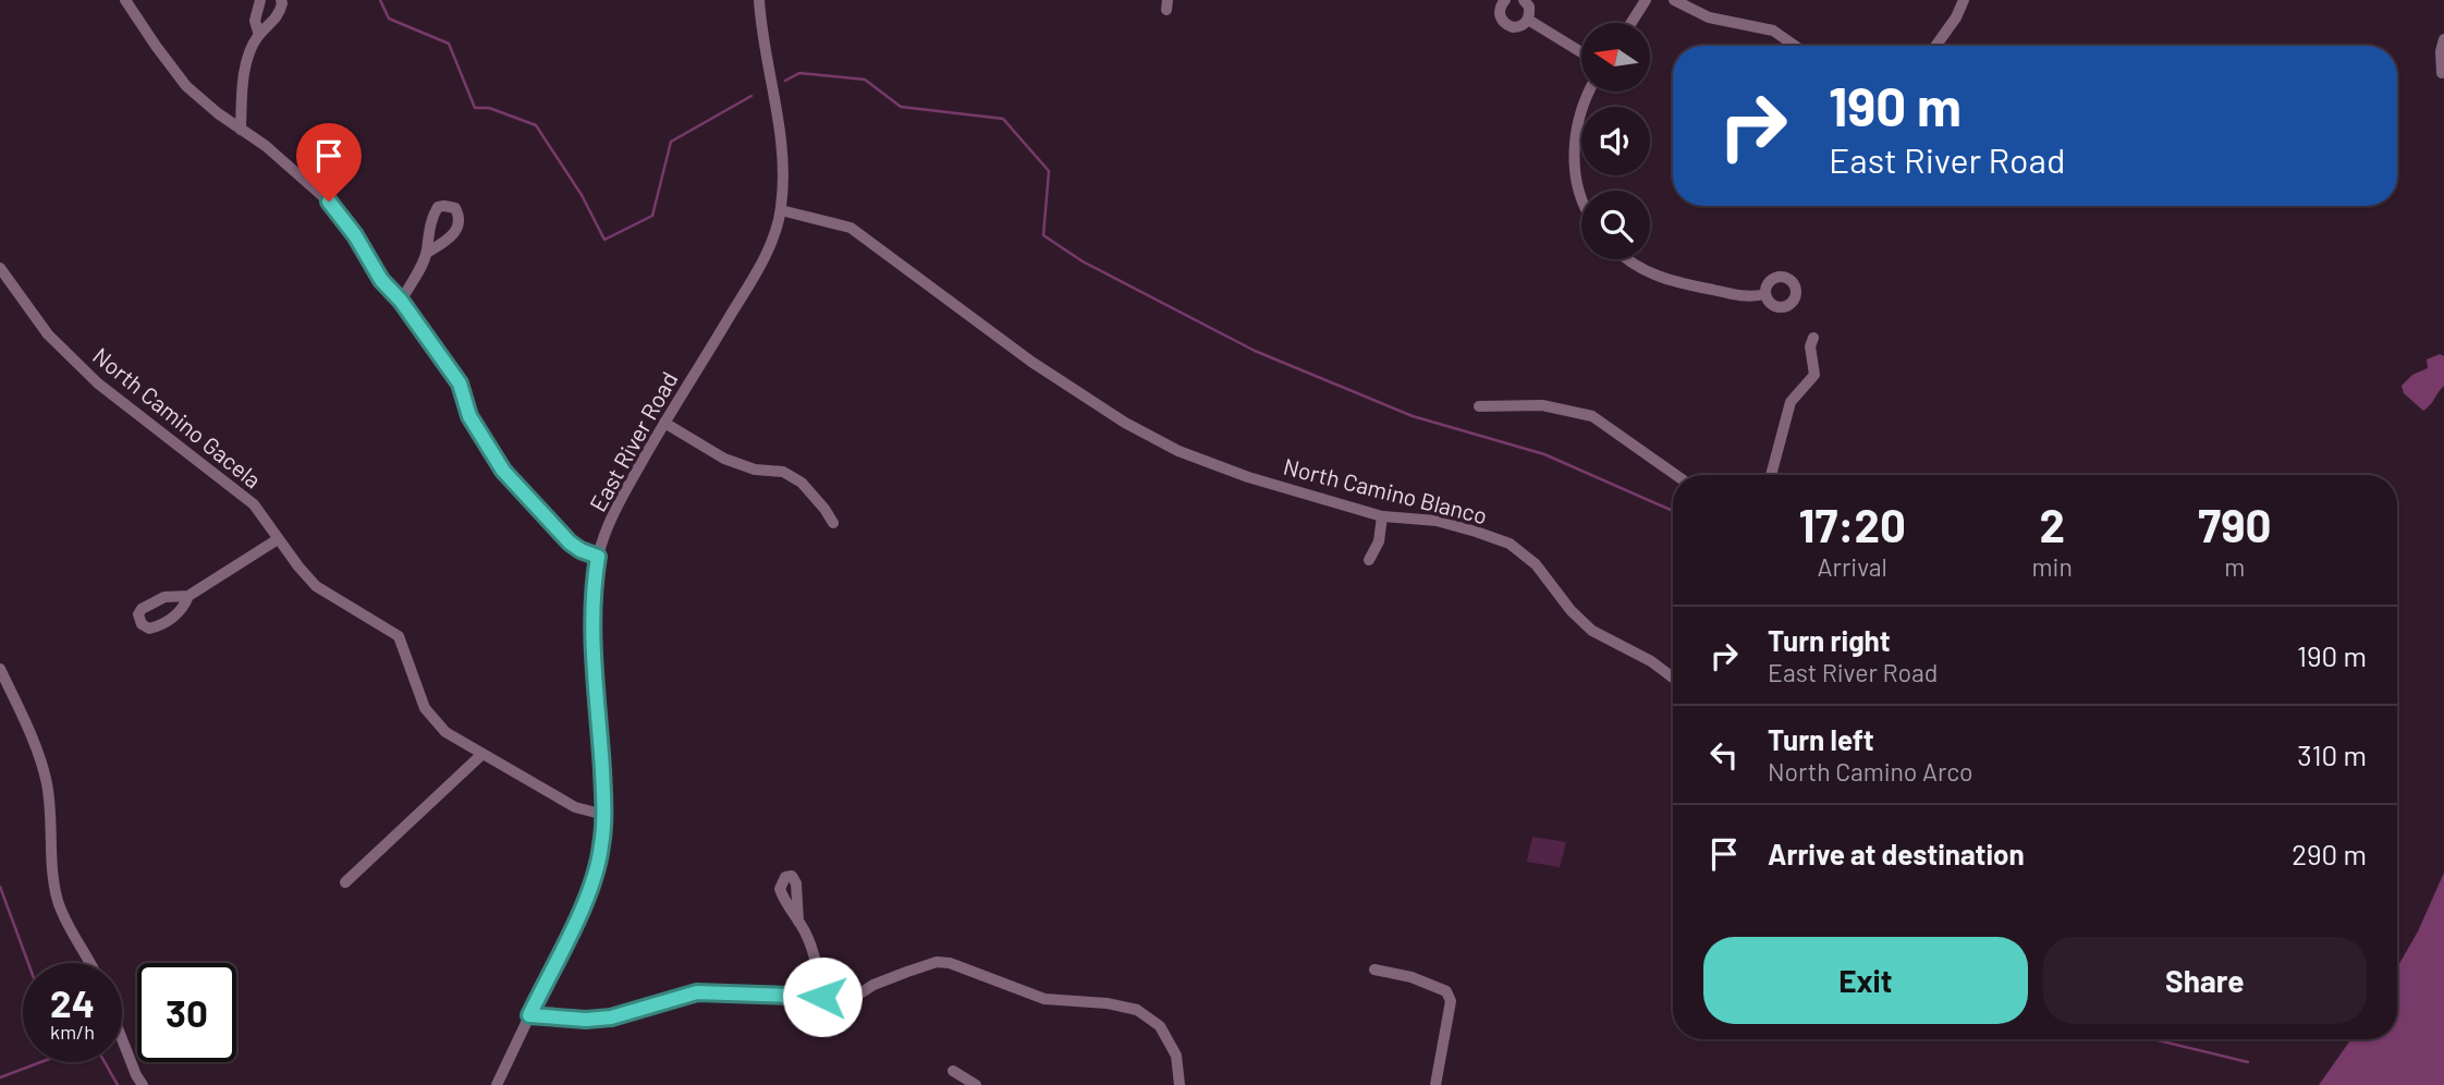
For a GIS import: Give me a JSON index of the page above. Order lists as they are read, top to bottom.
{
  "streets": {
    "street": ["North Camino Gacela", "East River Road", "North Camino Blanco"]
  },
  "crossings": [
    ["North Camino Gacela", "East River Road"],
    ["East River Road", "North Camino Blanco"]
  ],
  "north": "left",
  "page": {
    "turn": ["190 m", "East River Road"],
    "eta": [
      "17:20",
      "Arrival",
      "2",
      "min",
      "790",
      "m"
    ],
    "list": [
      {
        "name": "Turn right",
        "note": "East River Road",
        "value": "190 m"
      },
      {
        "name": "Turn left",
        "note": "North Camino Arco",
        "value": "310 m"
      },
      {
        "name": "Arrive at destination",
        "value": "290 m"
      }
    ],
    "buttons": ["Exit", "Share"],
    "speed": "24 km/h",
    "limit": "30"
  }
}
